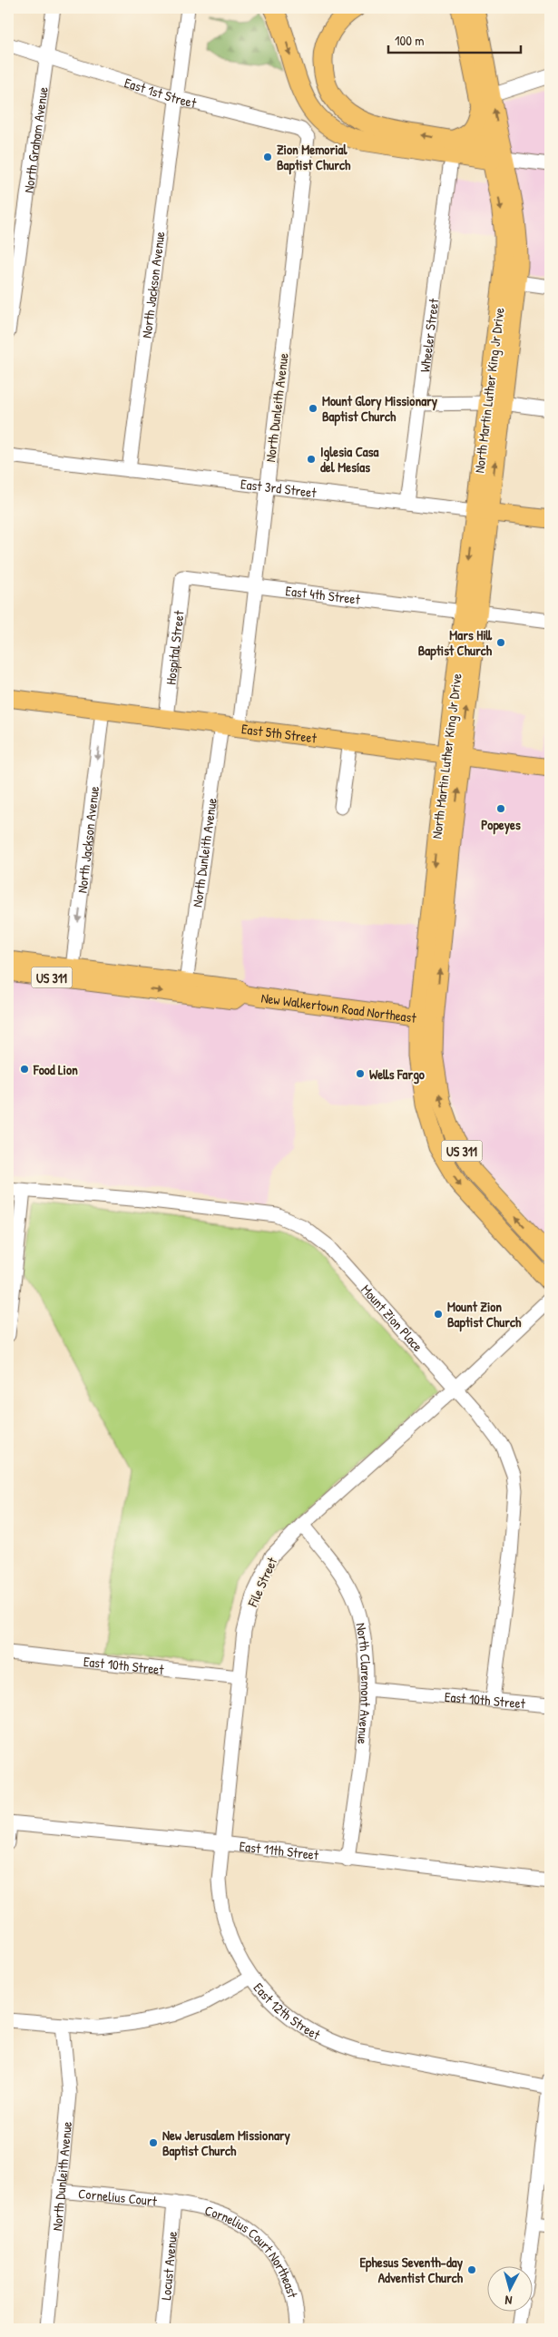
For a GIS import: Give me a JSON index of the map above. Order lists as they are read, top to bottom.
{
  "streets": {
    "main road": [
      "North Martin Luther King Jr Drive",
      "East 3rd Street",
      "East 5th Street",
      "US 311",
      "New Walkertown Road Northeast"
    ],
    "street": [
      "East 1st Street",
      "North Graham Avenue",
      "North Jackson Avenue",
      "Wheeler Street",
      "North Dunleith Avenue",
      "East 4th Street",
      "Hospital Street",
      "Mount Zion Place",
      "File Street",
      "East 10th Street",
      "North Claremont Avenue",
      "East 11th Street",
      "East 12th Street",
      "Cornelius Court",
      "Cornelius Court Northeast",
      "Locust Avenue"
    ]
  },
  "crossings": [
    ["East 1st Street", "North Graham Avenue"],
    ["East 1st Street", "North Jackson Avenue"],
    ["East 1st Street", "North Dunleith Avenue"],
    ["North Jackson Avenue", "East 3rd Street"],
    ["North Jackson Avenue", "East 5th Street"],
    ["North Jackson Avenue", "New Walkertown Road Northeast"],
    ["Wheeler Street", "East 3rd Street"],
    ["North Martin Luther King Jr Drive", "East 3rd Street"],
    ["North Martin Luther King Jr Drive", "East 4th Street"],
    ["North Martin Luther King Jr Drive", "East 5th Street"],
    ["North Martin Luther King Jr Drive", "New Walkertown Road Northeast"],
    ["North Dunleith Avenue", "East 3rd Street"],
    ["North Dunleith Avenue", "East 4th Street"],
    ["North Dunleith Avenue", "East 5th Street"],
    ["North Dunleith Avenue", "New Walkertown Road Northeast"],
    ["North Dunleith Avenue", "East 12th Street"],
    ["North Dunleith Avenue", "Cornelius Court"],
    ["East 4th Street", "Hospital Street"],
    ["Hospital Street", "East 5th Street"],
    ["Mount Zion Place", "File Street"],
    ["Mount Zion Place", "East 10th Street"],
    ["File Street", "East 10th Street"],
    ["File Street", "North Claremont Avenue"],
    ["File Street", "East 11th Street"],
    ["File Street", "East 12th Street"],
    ["East 10th Street", "North Claremont Avenue"],
    ["North Claremont Avenue", "East 11th Street"],
    ["Cornelius Court", "Cornelius Court Northeast"],
    ["Cornelius Court", "Locust Avenue"],
    ["Cornelius Court Northeast", "Locust Avenue"]
  ],
  "one_way": ["North Jackson Avenue"],
  "places": [
    "Zion Memorial Baptist Church",
    "Mount Glory Missionary Baptist Church",
    "Iglesia Casa del Mesías",
    "Mars Hill Baptist Church",
    "Popeyes",
    "Food Lion",
    "Wells Fargo",
    "Mount Zion Baptist Church",
    "New Jerusalem Missionary Baptist Church",
    "Ephesus Seventh-day Adventist Church"
  ],
  "scale_bar": "100 m",
  "north": "bottom"
}
